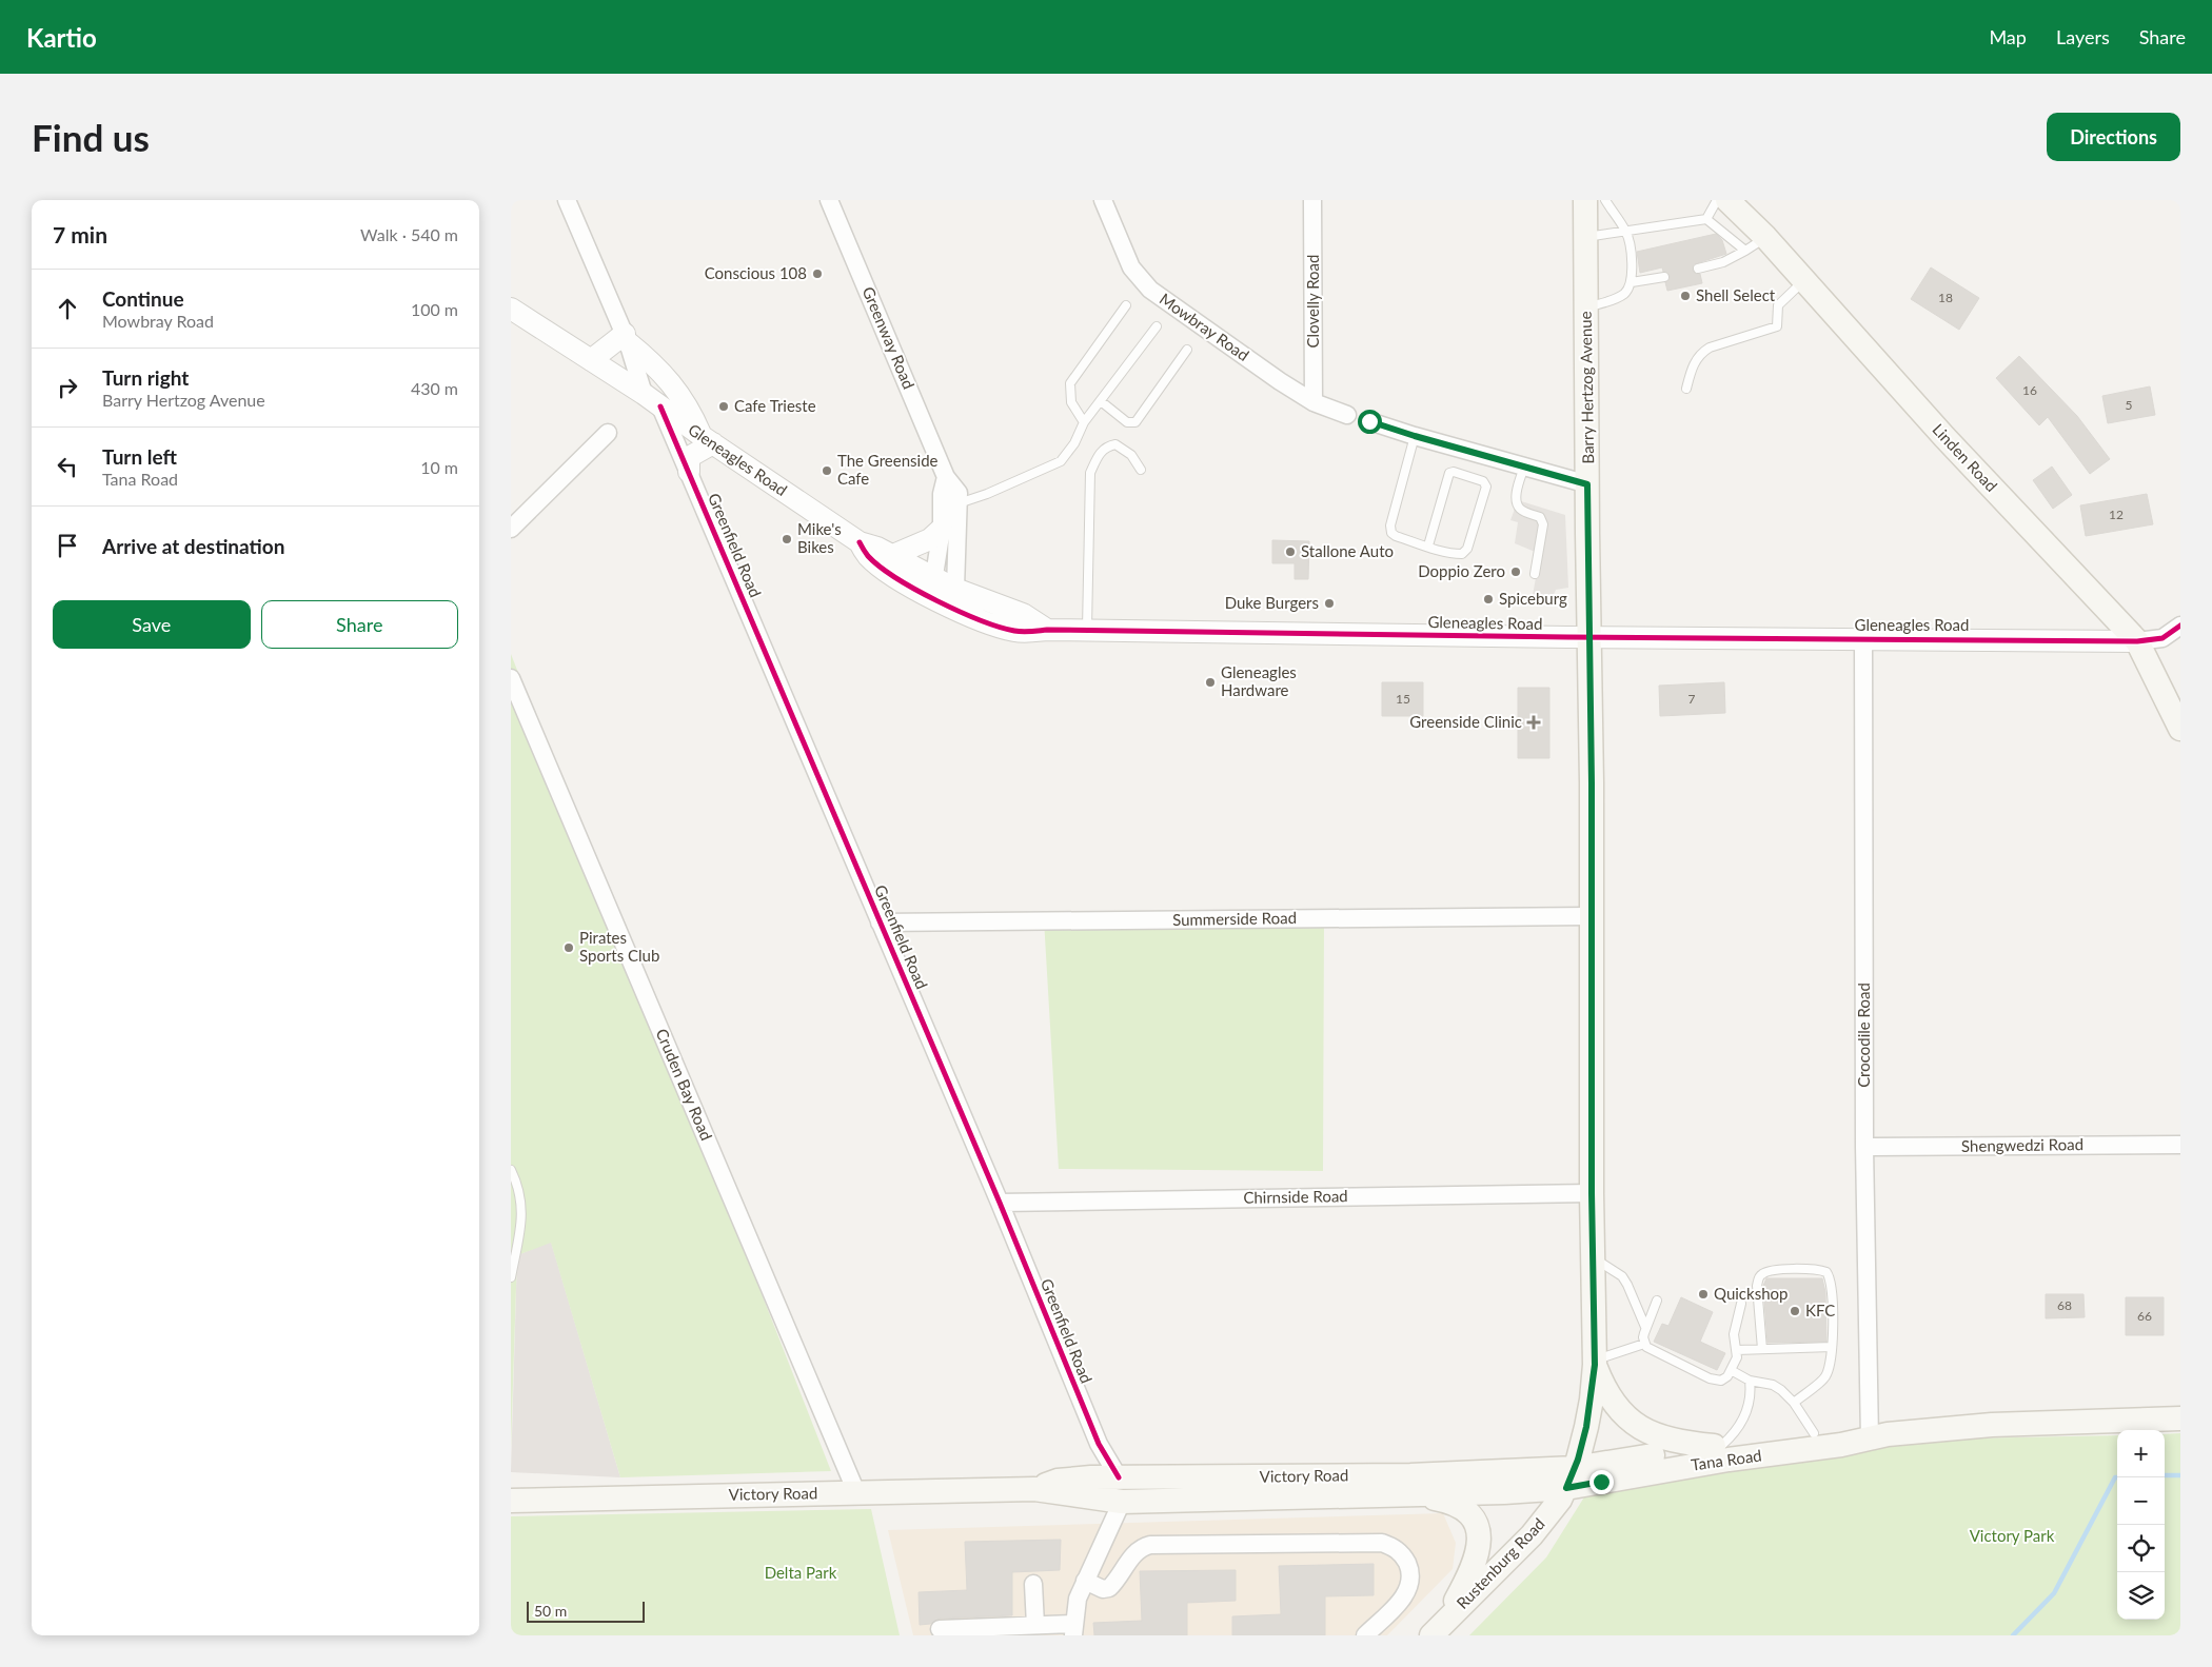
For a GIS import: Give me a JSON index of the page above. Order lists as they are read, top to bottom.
{
  "streets": {
    "main road": [
      "Barry Hertzog Avenue",
      "Linden Road",
      "Tana Road",
      "Victory Road",
      "Rustenburg Road"
    ],
    "street": [
      "Clovelly Road",
      "Mowbray Road",
      "Greenway Road",
      "Gleneagles Road",
      "Greenfield Road",
      "Summerside Road",
      "Crocodile Road",
      "Cruden Bay Road",
      "Shengwedzi Road",
      "Chirnside Road"
    ]
  },
  "crossings": [
    ["Clovelly Road", "Mowbray Road"],
    ["Greenway Road", "Gleneagles Road"],
    ["Barry Hertzog Avenue", "Gleneagles Road"],
    ["Barry Hertzog Avenue", "Summerside Road"],
    ["Barry Hertzog Avenue", "Chirnside Road"],
    ["Barry Hertzog Avenue", "Tana Road"],
    ["Barry Hertzog Avenue", "Victory Road"],
    ["Barry Hertzog Avenue", "Rustenburg Road"],
    ["Linden Road", "Gleneagles Road"],
    ["Gleneagles Road", "Greenfield Road"],
    ["Gleneagles Road", "Crocodile Road"],
    ["Greenfield Road", "Summerside Road"],
    ["Greenfield Road", "Chirnside Road"],
    ["Greenfield Road", "Victory Road"],
    ["Crocodile Road", "Shengwedzi Road"],
    ["Crocodile Road", "Tana Road"],
    ["Cruden Bay Road", "Victory Road"],
    ["Tana Road", "Victory Road"],
    ["Tana Road", "Rustenburg Road"],
    ["Victory Road", "Rustenburg Road"]
  ],
  "parks": ["Victory Park", "Delta Park"],
  "places": {
    "other": [
      "Conscious 108",
      "Shell Select",
      "Cafe Trieste",
      "The Greenside Cafe",
      "Mike's Bikes",
      "Stallone Auto",
      "Doppio Zero",
      "Spiceburg",
      "Duke Burgers",
      "Gleneagles Hardware",
      "Pirates Sports Club",
      "Quickshop",
      "KFC"
    ],
    "health": ["Greenside Clinic"]
  },
  "house_numbers": [
    "18",
    "16",
    "5",
    "12",
    "15",
    "7",
    "68",
    "66"
  ],
  "scale_bar": "50 m",
  "page": {
    "header": "Kartio",
    "nav": ["Map", "Layers", "Share"],
    "buttons": [
      "Directions",
      ["Save", "Share"]
    ],
    "title": "Find us",
    "heading": ["7 min", "Walk · 540 m"],
    "list": [
      ["Continue", "Mowbray Road", "100 m"],
      ["Turn right", "Barry Hertzog Avenue", "430 m"],
      ["Turn left", "Tana Road", "10 m"],
      "Arrive at destination"
    ],
    "map_buttons": ["+", "−"],
    "scale": "50 m"
  }
}
